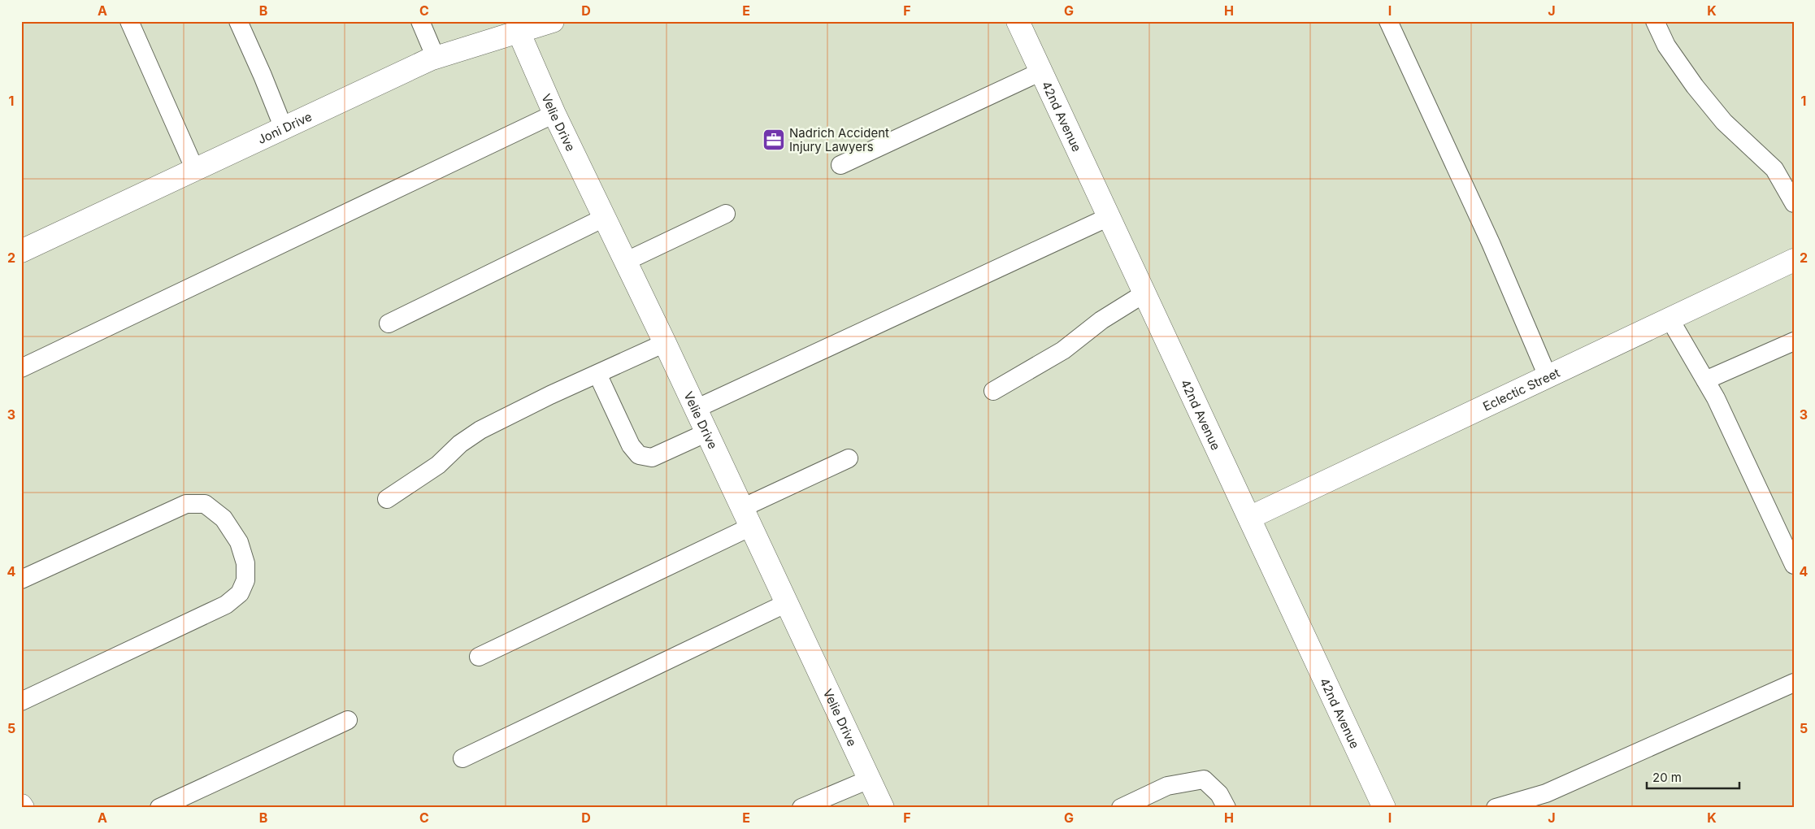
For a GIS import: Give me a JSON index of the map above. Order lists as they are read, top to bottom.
{
  "streets": {
    "street": [
      "42nd Avenue",
      "Velie Drive",
      "Joni Drive",
      "Eclectic Street"
    ]
  },
  "crossings": [
    ["42nd Avenue", "Eclectic Street"],
    ["Velie Drive", "Joni Drive"]
  ],
  "places": {
    "office": ["Nadrich Accident Injury Lawyers"]
  },
  "scale_bar": "20 m",
  "grid": {
    "columns": [
      "A",
      "B",
      "C",
      "D",
      "E",
      "F",
      "G",
      "H",
      "I",
      "J",
      "K"
    ],
    "rows": [
      "1",
      "2",
      "3",
      "4",
      "5"
    ]
  }
}
